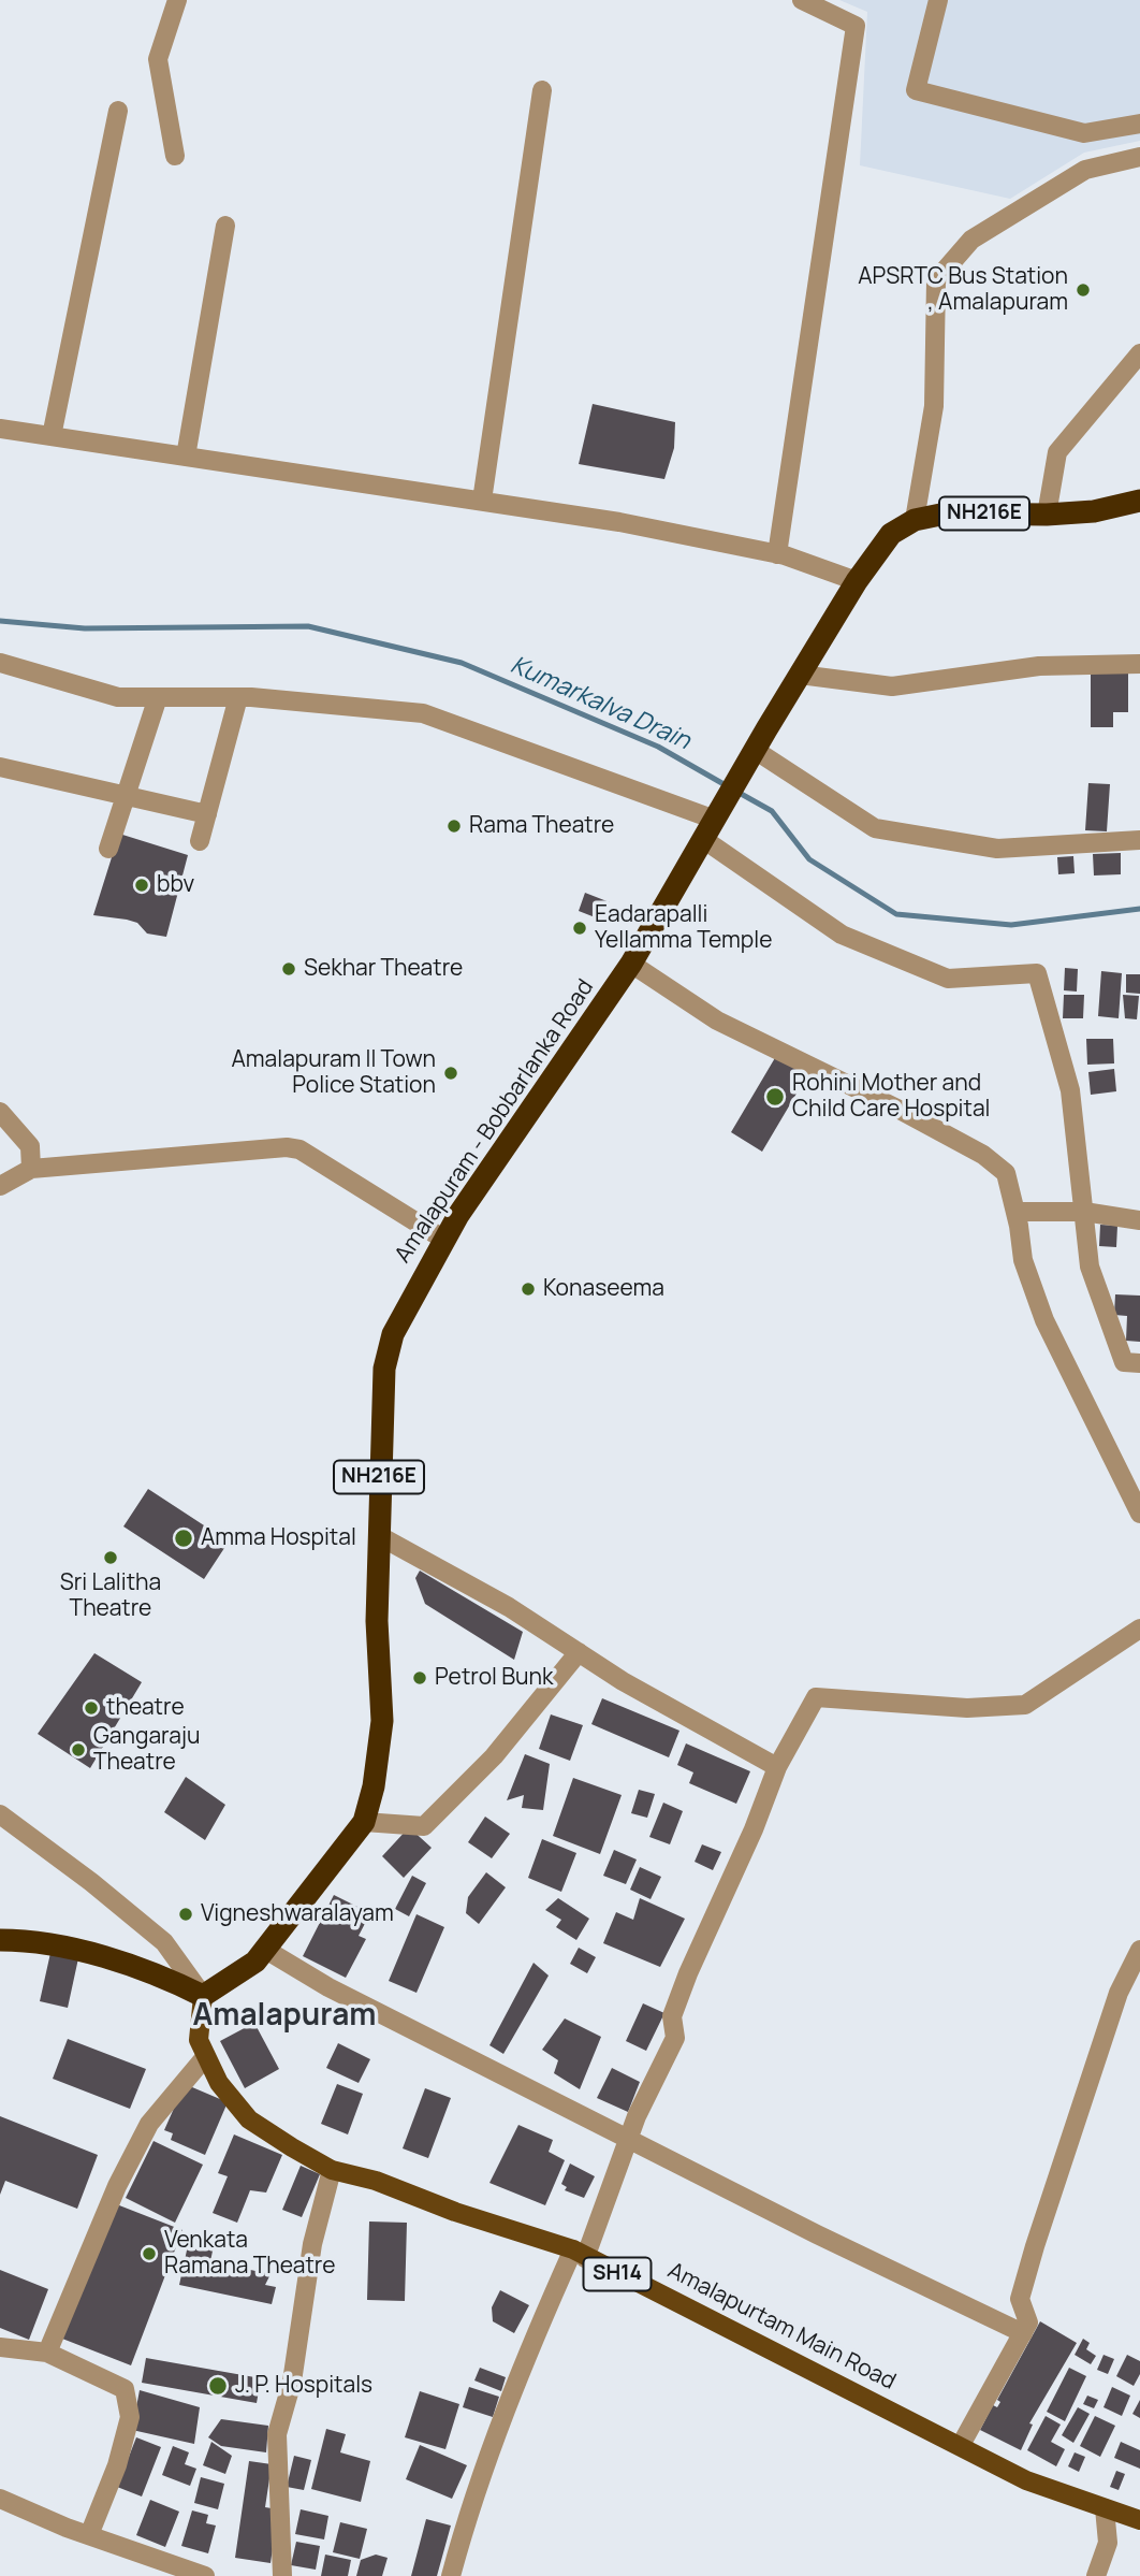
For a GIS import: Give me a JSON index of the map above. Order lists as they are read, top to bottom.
{
  "streets": {
    "highway": ["NH216E", "Amalapuram - Bobbarlanka Road"],
    "main road": ["SH14", "Amalapurtam Main Road"]
  },
  "crossings": [
    ["Amalapuram - Bobbarlanka Road", "Amalapurtam Main Road"],
    ["SH14", "Amalapurtam Main Road"]
  ],
  "districts": ["Amalapuram"],
  "water": ["Kumarkalva Drain"],
  "places": [
    "APSRTC Bus Station , Amalapuram",
    "Rama Theatre",
    "bbv",
    "Eadarapalli Yellamma Temple",
    "Sekhar Theatre",
    "Amalapuram II Town Police Station",
    "Rohini Mother and Child Care Hospital",
    "Konaseema",
    "Amma Hospital",
    "Sri Lalitha Theatre",
    "Petrol Bunk",
    "theatre",
    "Gangaraju Theatre",
    "Vigneshwaralayam",
    "Venkata Ramana Theatre",
    "J. P. Hospitals"
  ]
}
